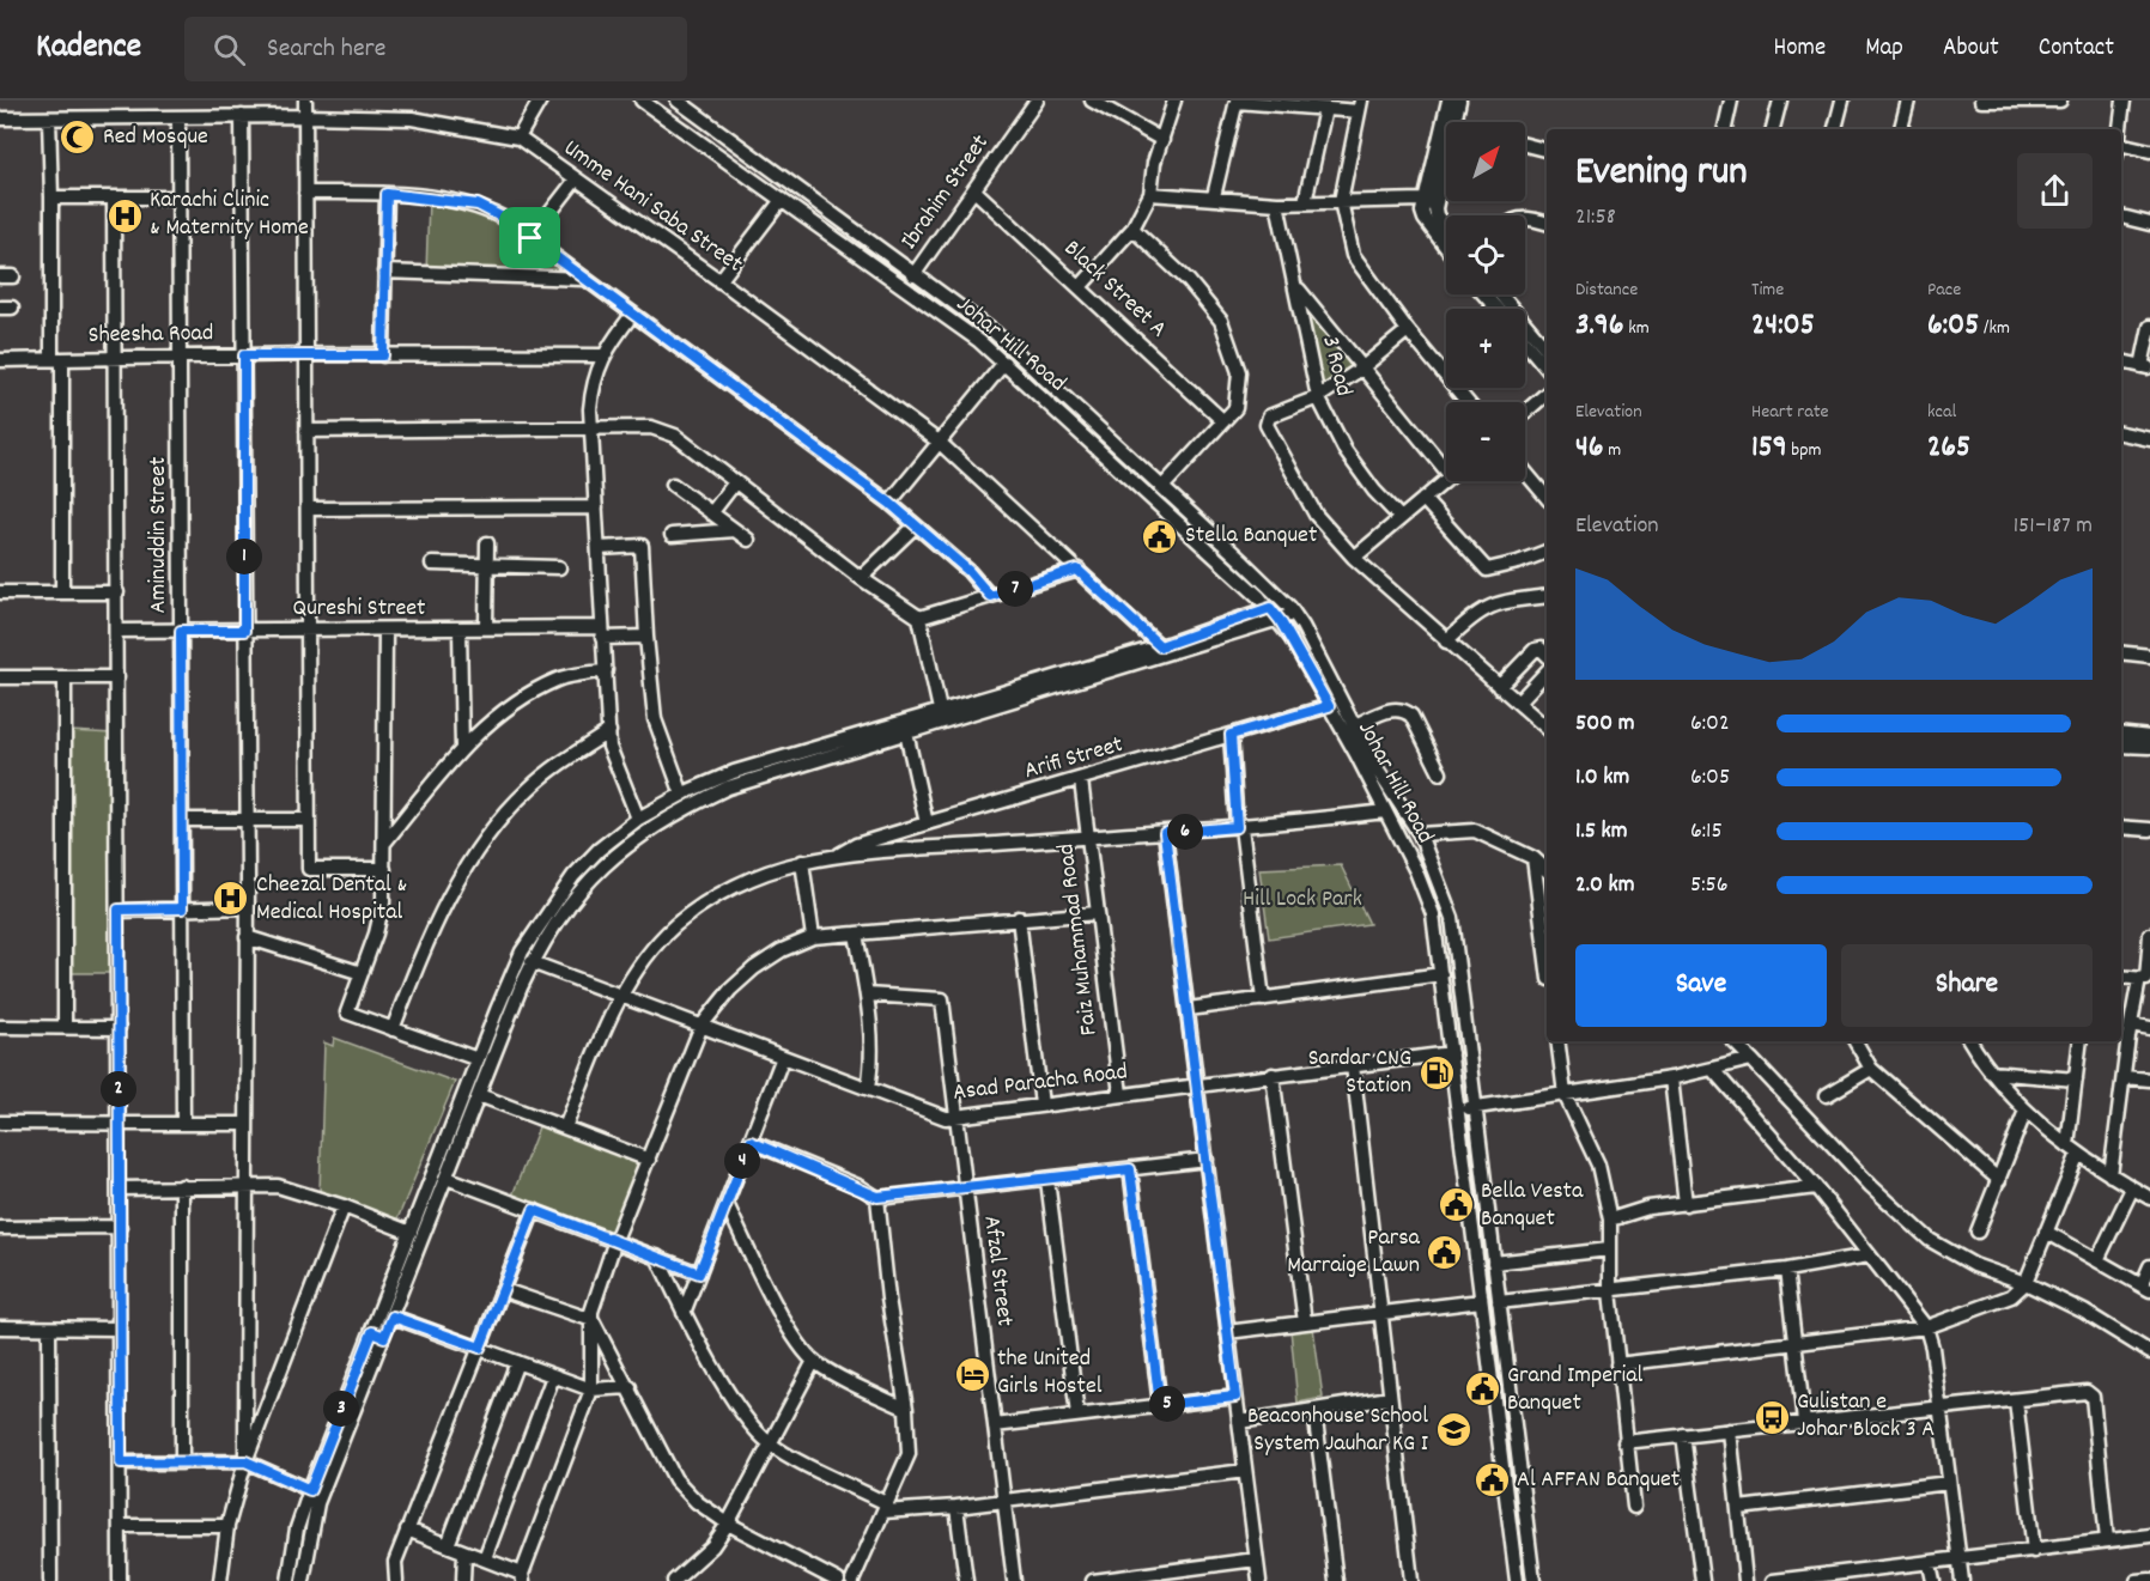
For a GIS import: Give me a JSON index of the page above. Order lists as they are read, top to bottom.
{
  "streets": {
    "street": [
      "Ibrahim Street",
      "Umme Hani Saba Street",
      "Black Street A",
      "Sheesha Road",
      "Johar Hill Road",
      "3 Road",
      "Aminuddin Street",
      "Qureshi Street",
      "Arifi Street",
      "Faiz Muhammad Road",
      "Asad Paracha Road",
      "Afzal Street"
    ]
  },
  "crossings": [
    ["Ibrahim Street", "Black Street A"],
    ["Ibrahim Street", "Johar Hill Road"],
    ["Umme Hani Saba Street", "Aminuddin Street"],
    ["Sheesha Road", "Aminuddin Street"],
    ["Johar Hill Road", "Arifi Street"],
    ["Johar Hill Road", "Asad Paracha Road"],
    ["Aminuddin Street", "Qureshi Street"],
    ["Arifi Street", "Faiz Muhammad Road"],
    ["Faiz Muhammad Road", "Asad Paracha Road"],
    ["Asad Paracha Road", "Afzal Street"]
  ],
  "parks": ["Hill Lock Park"],
  "places": {
    "mosque": ["Red Mosque"],
    "hospital": ["Karachi Clinic & Maternity Home", "Cheezal Dental & Medical Hospital"],
    "public building": [
      "Stella Banquet",
      "Bella Vesta Banquet",
      "Parsa Marraige Lawn",
      "Grand Imperial Banquet",
      "Al AFFAN Banquet"
    ],
    "fuel station": ["Sardar CNG Station"],
    "hotel": ["the United Girls Hostel"],
    "bus stop": ["Gulistan e Johar Block 3 A"],
    "school or university": ["Beaconhouse School System Jauhar KG I"]
  },
  "north": "top right",
  "page": {
    "header": "Kadence",
    "search": "Search here",
    "nav": [
      "Home",
      "Map",
      "About",
      "Contact"
    ],
    "map_buttons": ["+", "−"],
    "heading": ["Evening run", "21:58"],
    "stats": [
      ["Distance", "3.96 km"],
      ["Time", "24:05"],
      ["Pace", "6:05 /km"],
      ["Elevation", "46 m"],
      ["Heart rate", "159 bpm"],
      ["kcal", "265"]
    ],
    "chart": ["Elevation", "151–187 m"],
    "pins": [
      "1",
      "7",
      "6",
      "2",
      "4",
      "5",
      "3"
    ],
    "list": [
      {
        "name": "500 m",
        "note": "6:02"
      },
      {
        "name": "1.0 km",
        "note": "6:05"
      },
      {
        "name": "1.5 km",
        "note": "6:15"
      },
      {
        "name": "2.0 km",
        "note": "5:56"
      }
    ],
    "buttons": ["Save", "Share"]
  }
}
